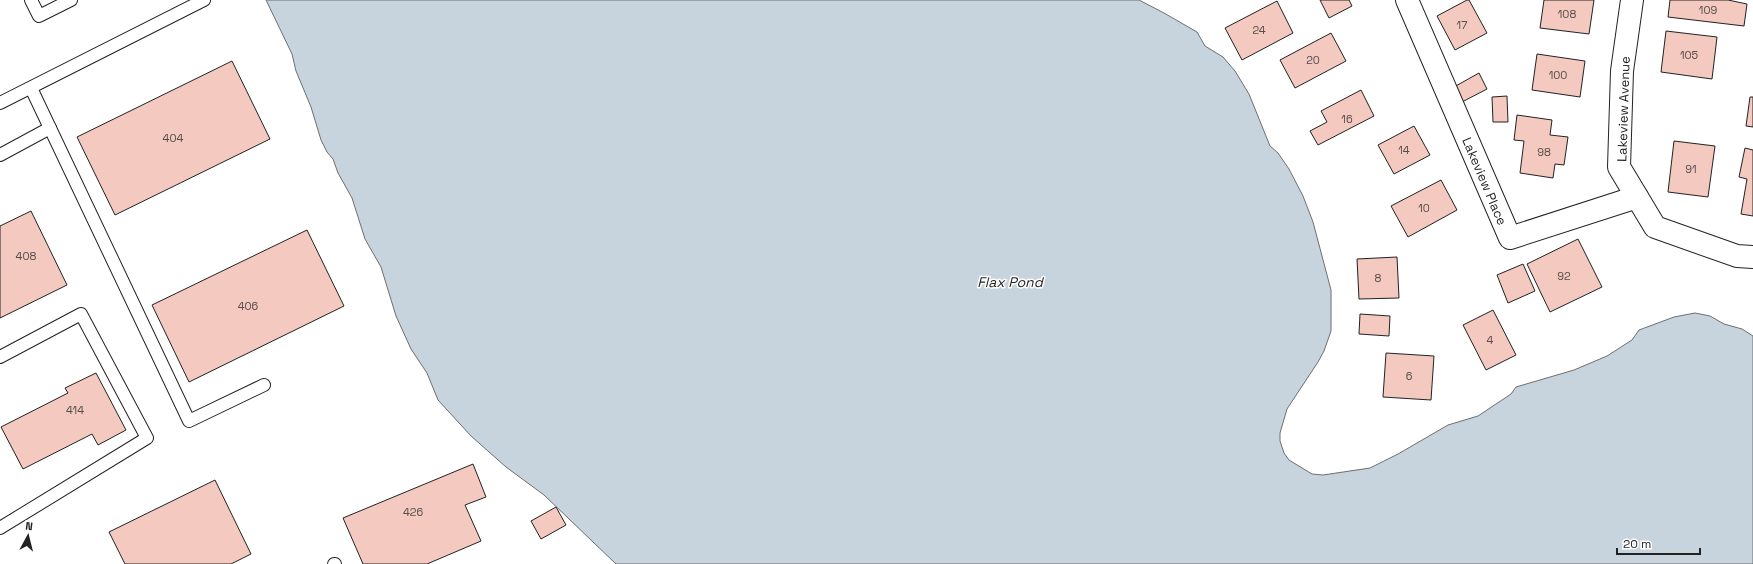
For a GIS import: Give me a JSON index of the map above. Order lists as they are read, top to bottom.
{
  "streets": {
    "street": ["Lakeview Avenue", "Lakeview Place"]
  },
  "crossings": [
    ["Lakeview Avenue", "Lakeview Place"]
  ],
  "water": ["Flax Pond"],
  "house_numbers": [
    "109",
    "108",
    "17",
    "24",
    "105",
    "20",
    "100",
    "16",
    "404",
    "14",
    "98",
    "91",
    "10",
    "408",
    "92",
    "8",
    "406",
    "4",
    "6",
    "414",
    "426"
  ],
  "scale_bar": "20 m",
  "north": "top"
}
